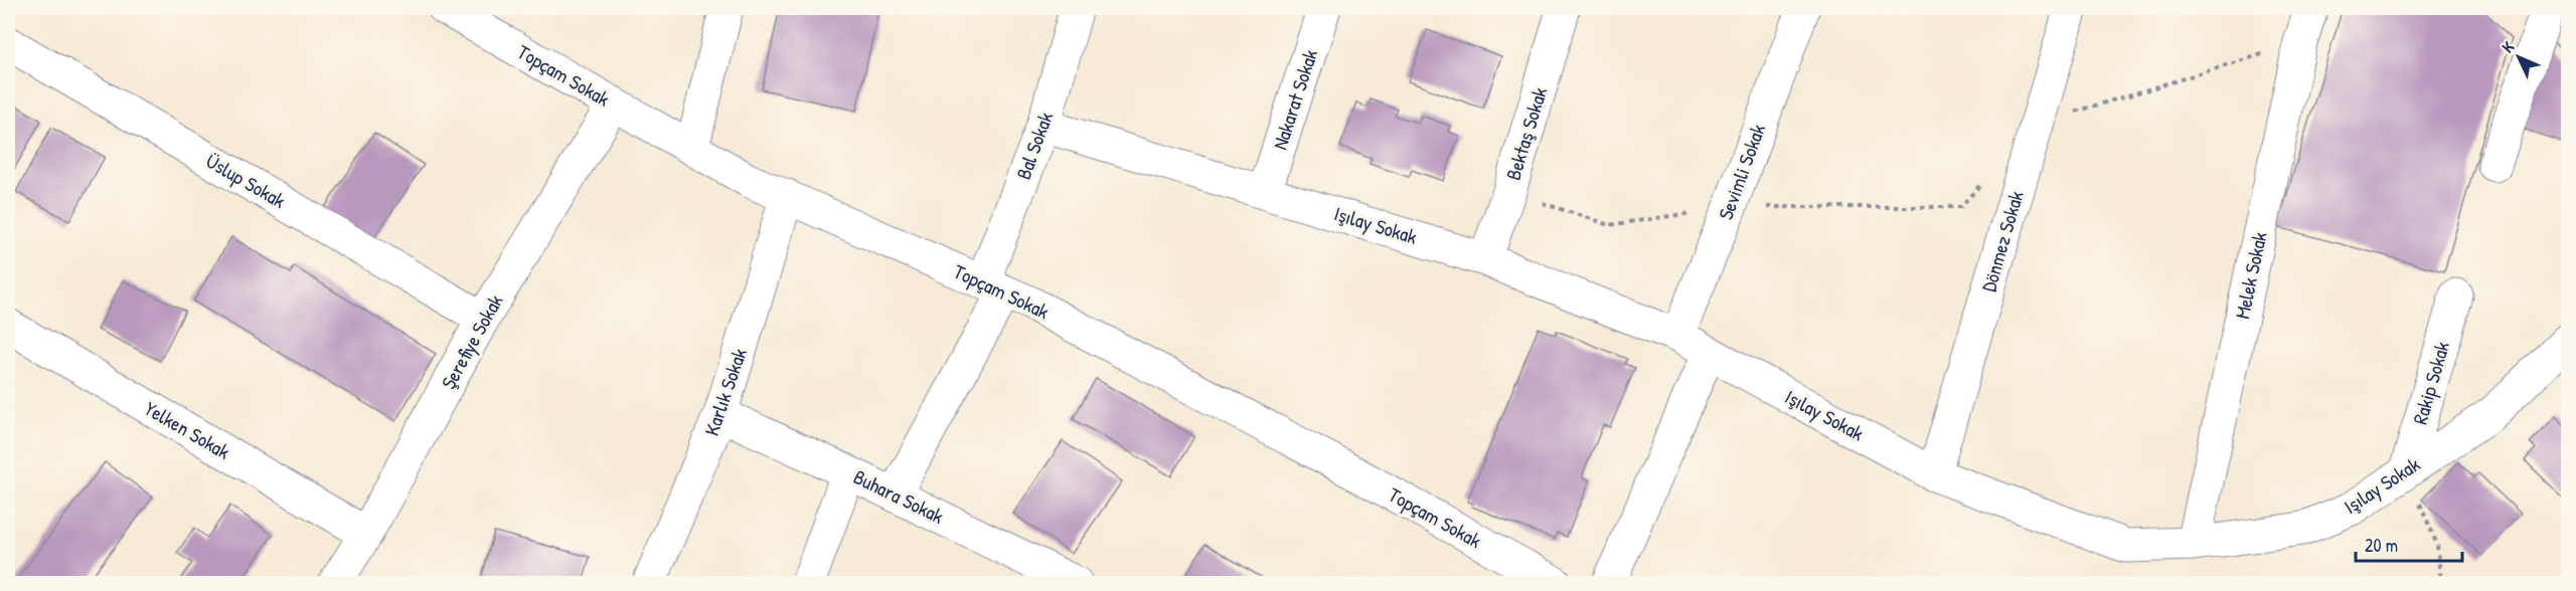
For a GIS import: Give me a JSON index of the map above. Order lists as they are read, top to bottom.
{
  "streets": {
    "street": [
      "Topçam Sokak",
      "Nakarat Sokak",
      "Bektaş Sokak",
      "Bal Sokak",
      "Sevimli Sokak",
      "Üslup Sokak",
      "Işılay Sokak",
      "Dönmez Sokak",
      "Melek Sokak",
      "Şerefiye Sokak",
      "Rakip Sokak",
      "Karlık Sokak",
      "Yelken Sokak",
      "Buhara Sokak"
    ]
  },
  "crossings": [
    ["Topçam Sokak", "Bal Sokak"],
    ["Topçam Sokak", "Şerefiye Sokak"],
    ["Topçam Sokak", "Karlık Sokak"],
    ["Nakarat Sokak", "Işılay Sokak"],
    ["Bektaş Sokak", "Işılay Sokak"],
    ["Bal Sokak", "Işılay Sokak"],
    ["Bal Sokak", "Buhara Sokak"],
    ["Sevimli Sokak", "Işılay Sokak"],
    ["Üslup Sokak", "Şerefiye Sokak"],
    ["Işılay Sokak", "Dönmez Sokak"],
    ["Işılay Sokak", "Melek Sokak"],
    ["Işılay Sokak", "Rakip Sokak"],
    ["Şerefiye Sokak", "Yelken Sokak"],
    ["Karlık Sokak", "Buhara Sokak"]
  ],
  "scale_bar": "20 m",
  "north": "top left"
}
